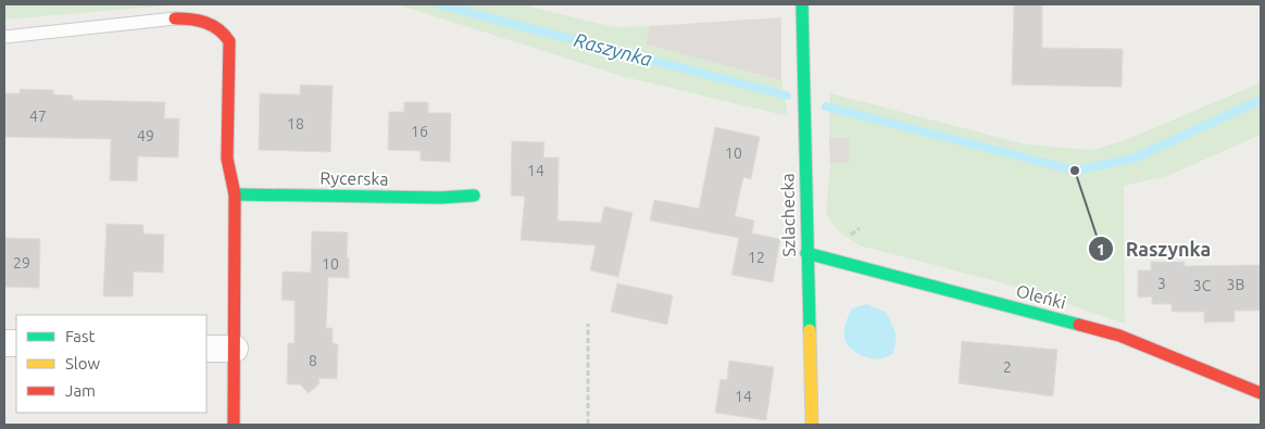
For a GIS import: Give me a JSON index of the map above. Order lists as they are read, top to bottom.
{
  "streets": {
    "street": ["Rycerska", "Szlachecka", "Oleńki"]
  },
  "crossings": [
    ["Szlachecka", "Oleńki"]
  ],
  "water": ["Raszynka"],
  "places": ["Raszynka"],
  "house_numbers": [
    "47",
    "18",
    "16",
    "49",
    "10",
    "14",
    "12",
    "29",
    "10",
    "3",
    "3B",
    "3C",
    "8",
    "2",
    "14"
  ],
  "legend": ["Fast", "Slow", "Jam"]
}
